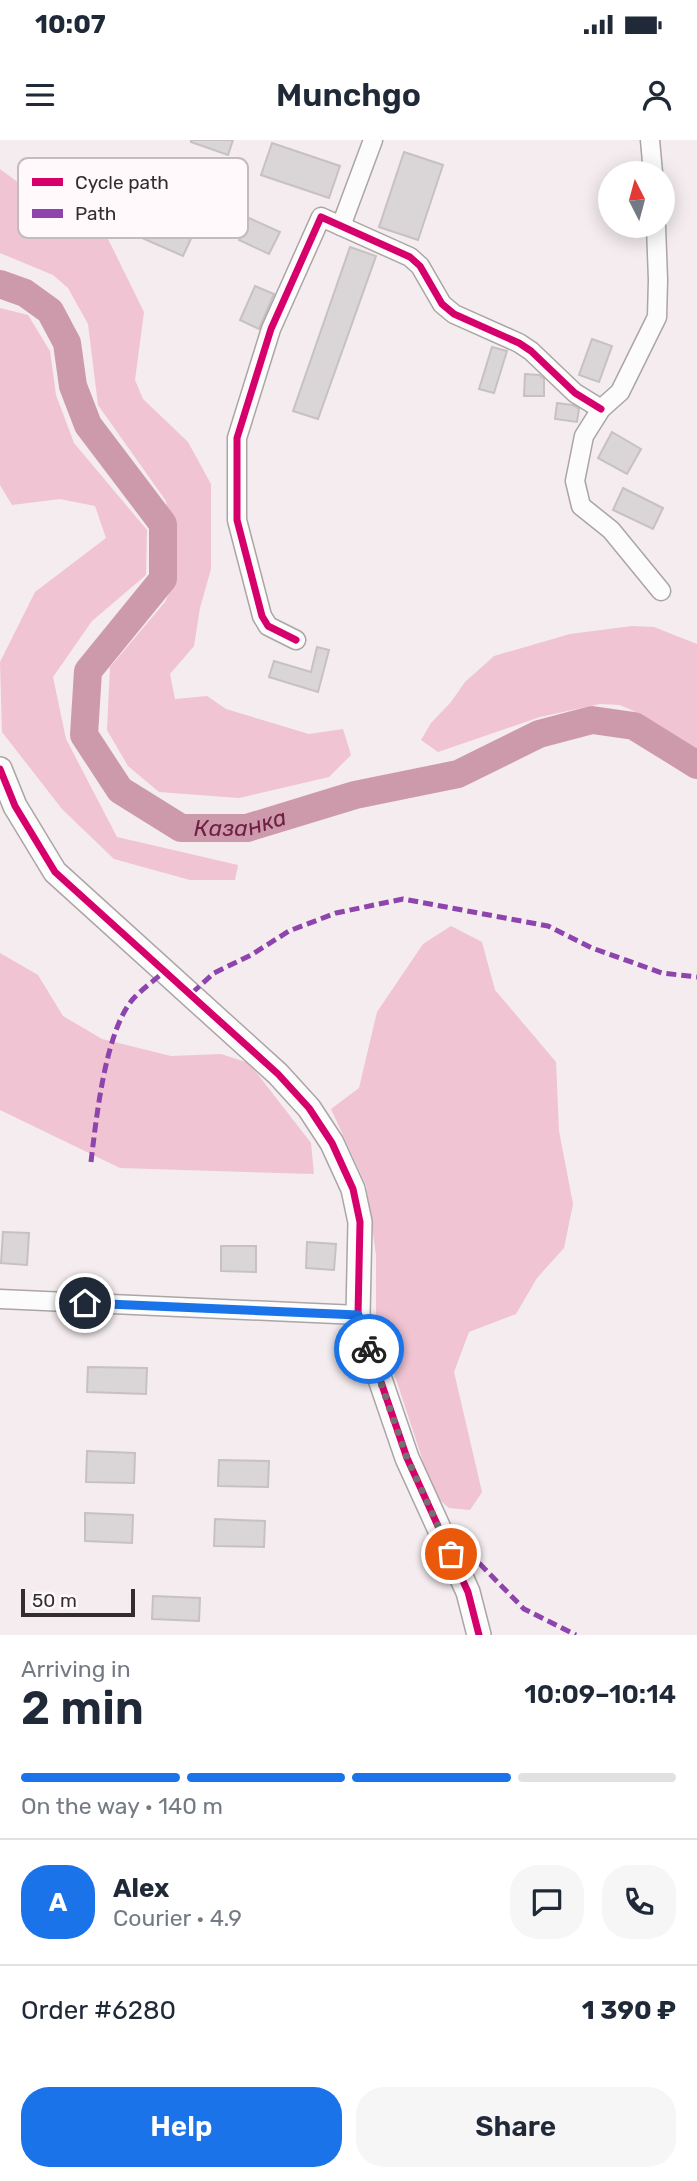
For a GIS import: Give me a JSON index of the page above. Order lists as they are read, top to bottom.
{
  "water": ["Казанка"],
  "legend": ["Cycle path", "Path"],
  "scale_bar": "50 m",
  "north": "top",
  "page": {
    "status": "10:07",
    "header": "Munchgo",
    "scale": "50 m",
    "heading": ["2 min", "Arriving in", "10:09–10:14"],
    "panel": [
      "Alex",
      "Courier · 4.9",
      "Order #6280",
      "1 390 ₽"
    ],
    "bar": "On the way · 140 m",
    "round": "A",
    "buttons": ["Help", "Share"]
  }
}
